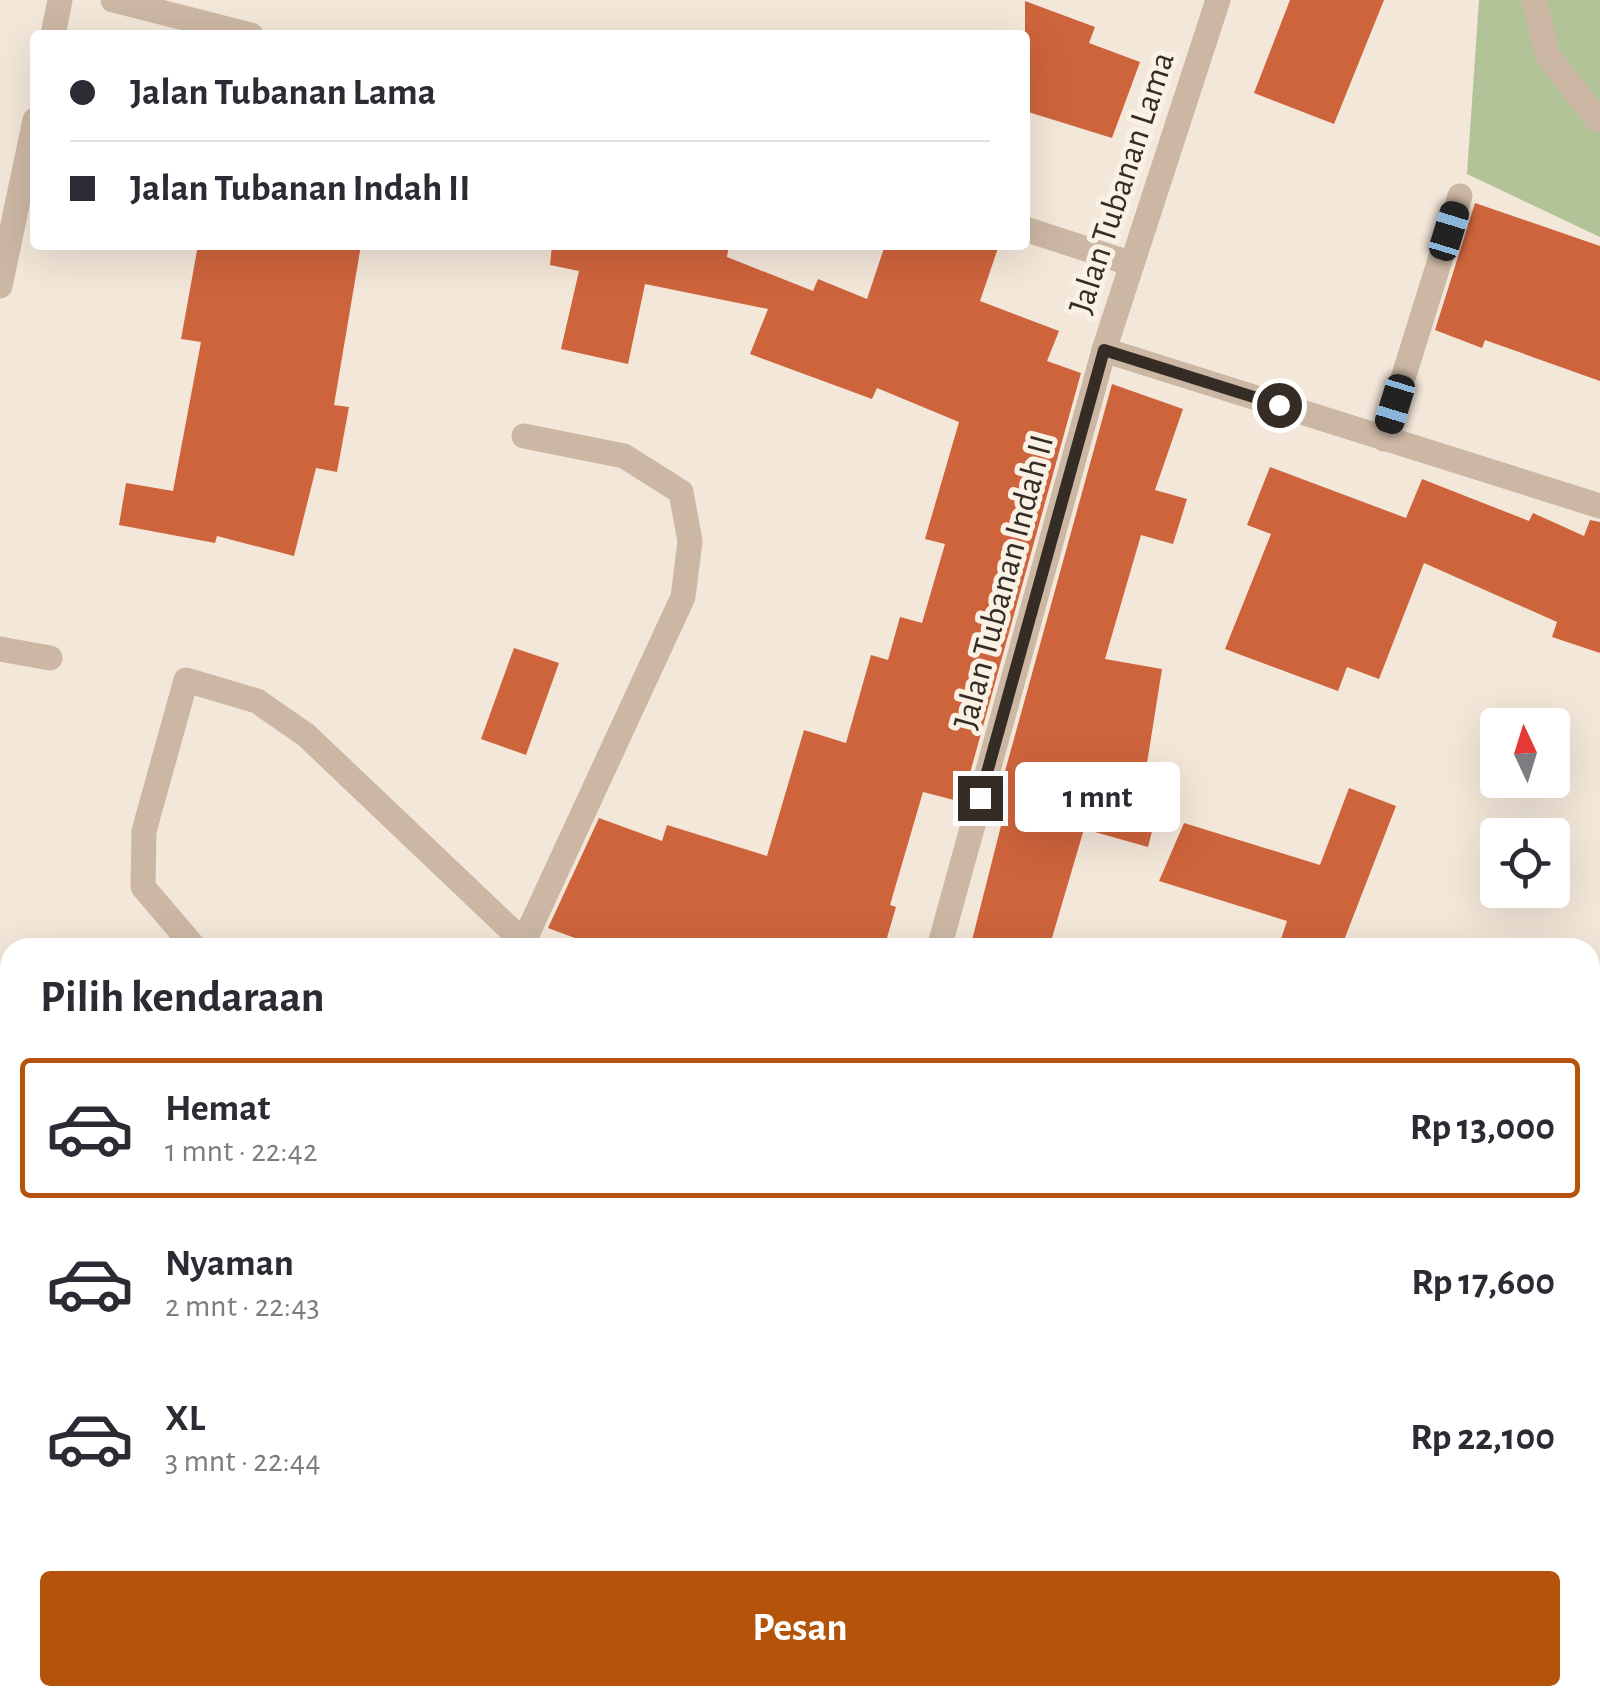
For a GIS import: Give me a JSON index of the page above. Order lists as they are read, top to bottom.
{
  "streets": {
    "street": ["Jalan Tubanan Lama", "Jalan Tubanan Indah II"]
  },
  "crossings": [
    ["Jalan Tubanan Lama", "Jalan Tubanan Indah II"]
  ],
  "north": "top",
  "page": {
    "banner": ["Jalan Tubanan Lama", "Jalan Tubanan Indah II"],
    "bubble": "1 mnt",
    "heading": "Pilih kendaraan",
    "list": [
      {
        "name": "Hemat",
        "note": "1 mnt · 22:42",
        "value": "Rp 13,000"
      },
      {
        "name": "Nyaman",
        "note": "2 mnt · 22:43",
        "value": "Rp 17,600"
      },
      {
        "name": "XL",
        "note": "3 mnt · 22:44",
        "value": "Rp 22,100"
      }
    ],
    "buttons": "Pesan"
  }
}
